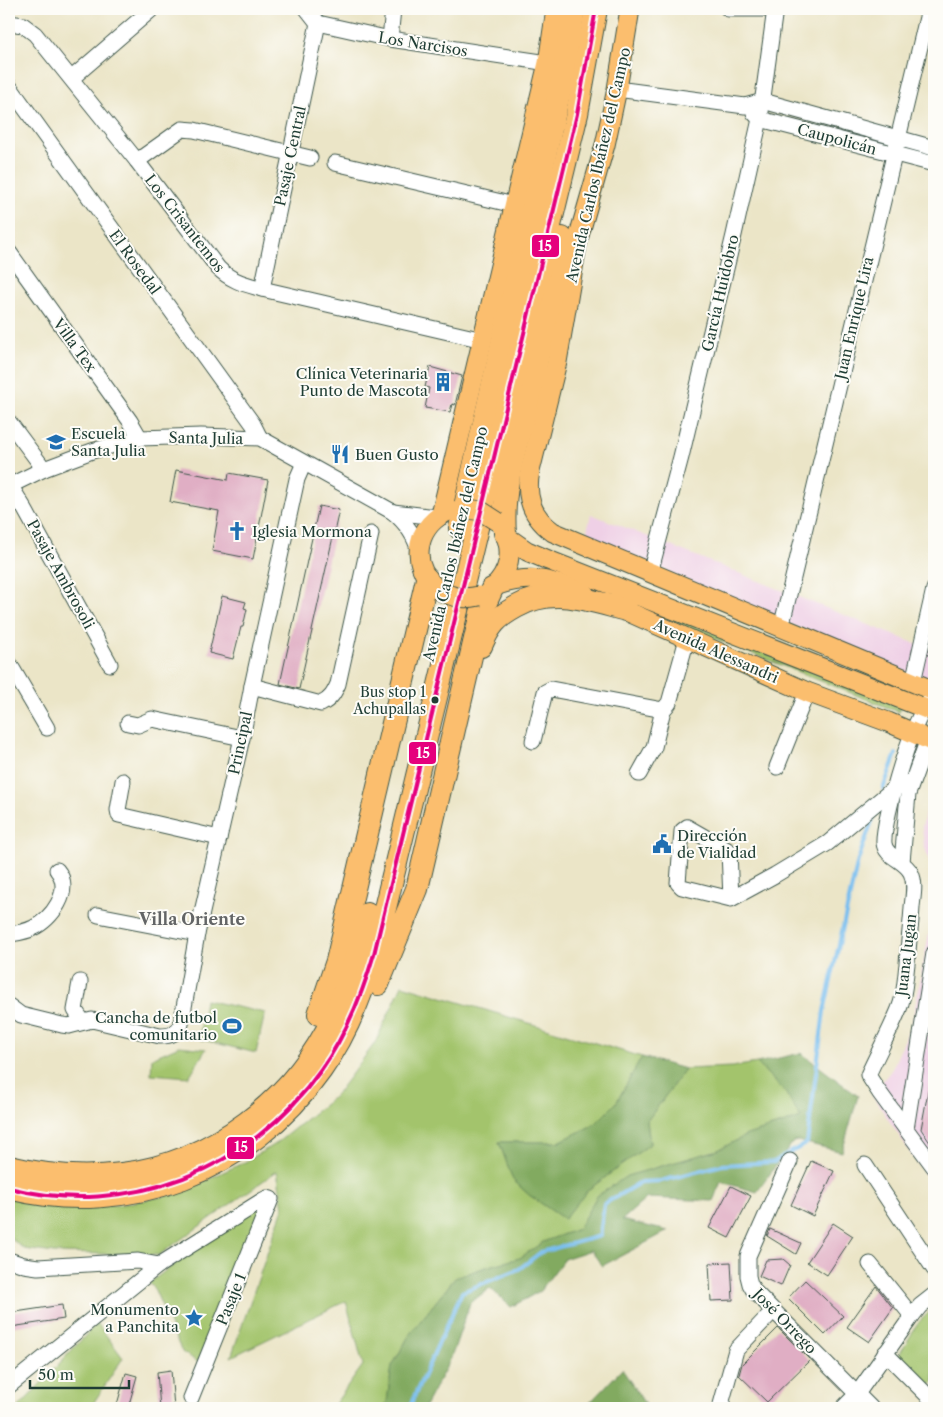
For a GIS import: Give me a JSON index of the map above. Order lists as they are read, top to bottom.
{
  "streets": {
    "highway": ["Avenida Carlos Ibáñez del Campo"],
    "main road": ["Avenida Alessandri"],
    "street": [
      "Los Narcisos",
      "Caupolicán",
      "Pasaje Central",
      "Los Crisantemos",
      "El Rosedal",
      "García Huidobro",
      "Juan Enrique Lira",
      "Villa Tex",
      "Santa Julia",
      "Pasaje Ambrosoli",
      "Principal",
      "Juana Jugan",
      "Pasaje 1",
      "José Orrego"
    ]
  },
  "crossings": [
    ["Los Narcisos", "Pasaje Central"],
    ["Los Narcisos", "Avenida Carlos Ibáñez del Campo"],
    ["Caupolicán", "Avenida Carlos Ibáñez del Campo"],
    ["Caupolicán", "García Huidobro"],
    ["Caupolicán", "Juan Enrique Lira"],
    ["Pasaje Central", "Los Crisantemos"],
    ["Avenida Carlos Ibáñez del Campo", "Los Crisantemos"],
    ["Avenida Carlos Ibáñez del Campo", "García Huidobro"],
    ["Avenida Carlos Ibáñez del Campo", "Santa Julia"],
    ["Avenida Carlos Ibáñez del Campo", "Avenida Alessandri"],
    ["El Rosedal", "Santa Julia"],
    ["Villa Tex", "Santa Julia"],
    ["Santa Julia", "Pasaje Ambrosoli"],
    ["Santa Julia", "Avenida Alessandri"],
    ["Santa Julia", "Principal"],
    ["Avenida Alessandri", "Juana Jugan"]
  ],
  "districts": ["Villa Oriente"],
  "places": {
    "building": ["Clínica Veterinaria Punto de Mascota"],
    "school or university": ["Escuela Santa Julia"],
    "restaurant": ["Buen Gusto"],
    "church": ["Iglesia Mormona"],
    "other": ["Bus stop 1 Achupallas"],
    "public building": ["Dirección de Vialidad"],
    "sports": ["Cancha de futbol comunitario"],
    "place": ["Monumento a Panchita"]
  },
  "lines": ["transit line 15"],
  "scale_bar": "50 m"
}
